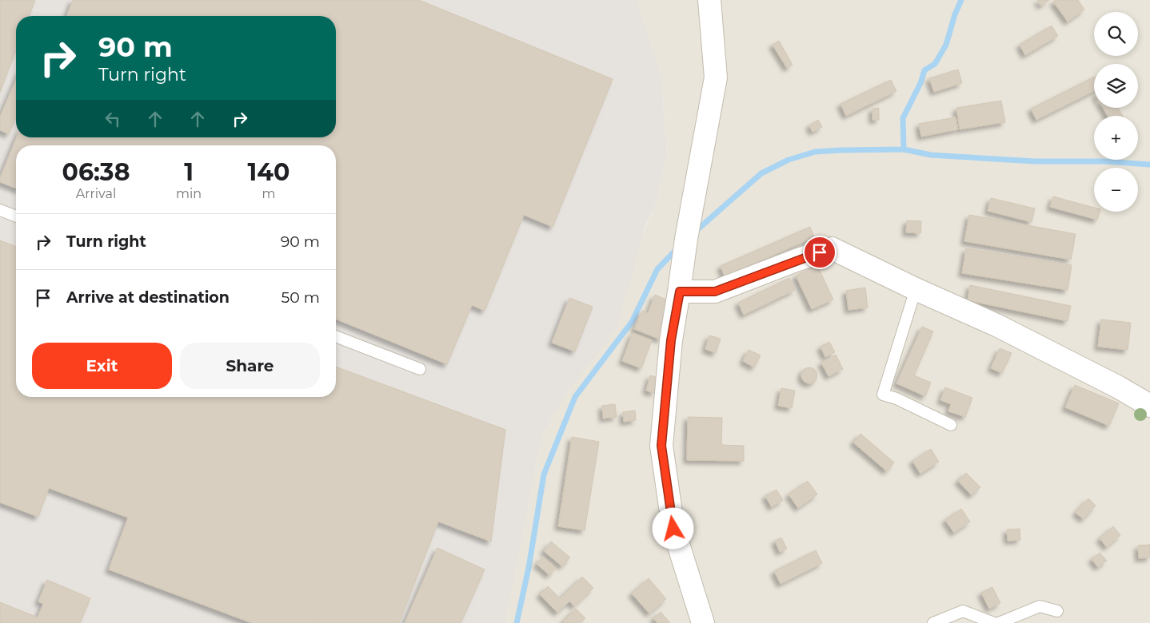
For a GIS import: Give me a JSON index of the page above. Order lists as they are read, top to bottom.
{
  "page": {
    "map_buttons": ["+", "−"],
    "turn": ["90 m", "Turn right"],
    "eta": [
      "06:38",
      "Arrival",
      "1",
      "min",
      "140",
      "m"
    ],
    "list": [
      {
        "name": "Turn right",
        "value": "90 m"
      },
      {
        "name": "Arrive at destination",
        "value": "50 m"
      }
    ],
    "buttons": ["Exit", "Share"]
  }
}
